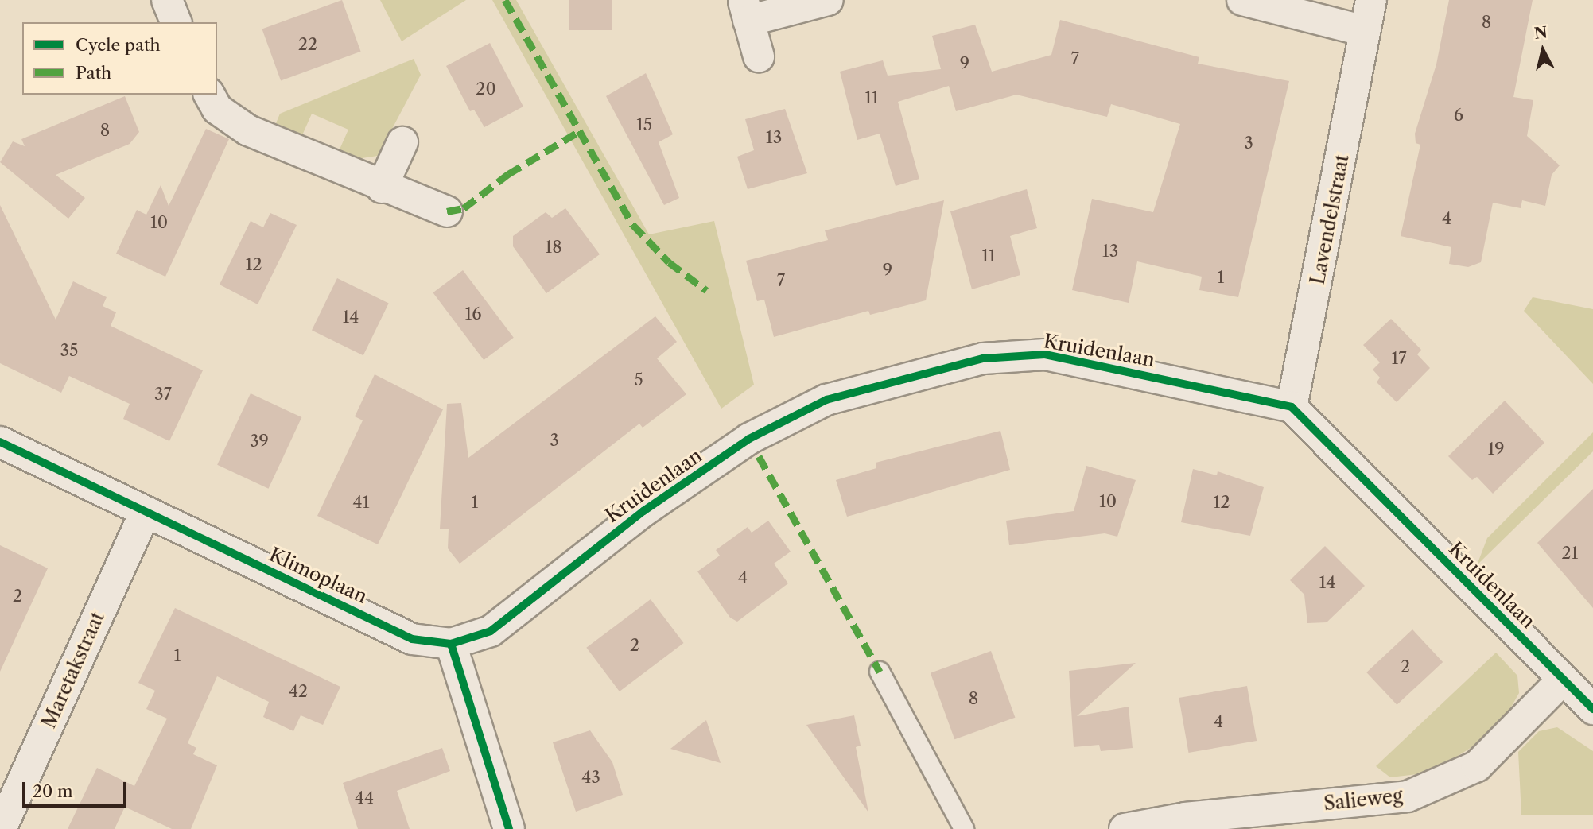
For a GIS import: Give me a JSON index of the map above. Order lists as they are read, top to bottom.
{
  "streets": {
    "street": [
      "Lavendelstraat",
      "Kruidenlaan",
      "Klimoplaan",
      "Maretakstraat",
      "Salieweg"
    ]
  },
  "crossings": [
    ["Lavendelstraat", "Kruidenlaan"],
    ["Kruidenlaan", "Klimoplaan"],
    ["Kruidenlaan", "Salieweg"],
    ["Klimoplaan", "Maretakstraat"]
  ],
  "house_numbers": [
    "8",
    "22",
    "7",
    "9",
    "20",
    "11",
    "6",
    "15",
    "8",
    "13",
    "3",
    "4",
    "10",
    "18",
    "13",
    "11",
    "12",
    "9",
    "1",
    "7",
    "16",
    "14",
    "35",
    "17",
    "5",
    "37",
    "3",
    "39",
    "19",
    "10",
    "41",
    "1",
    "12",
    "21",
    "4",
    "14",
    "2",
    "2",
    "1",
    "2",
    "42",
    "8",
    "4",
    "43",
    "44"
  ],
  "legend": ["Cycle path", "Path"],
  "scale_bar": "20 m",
  "north": "top"
}
